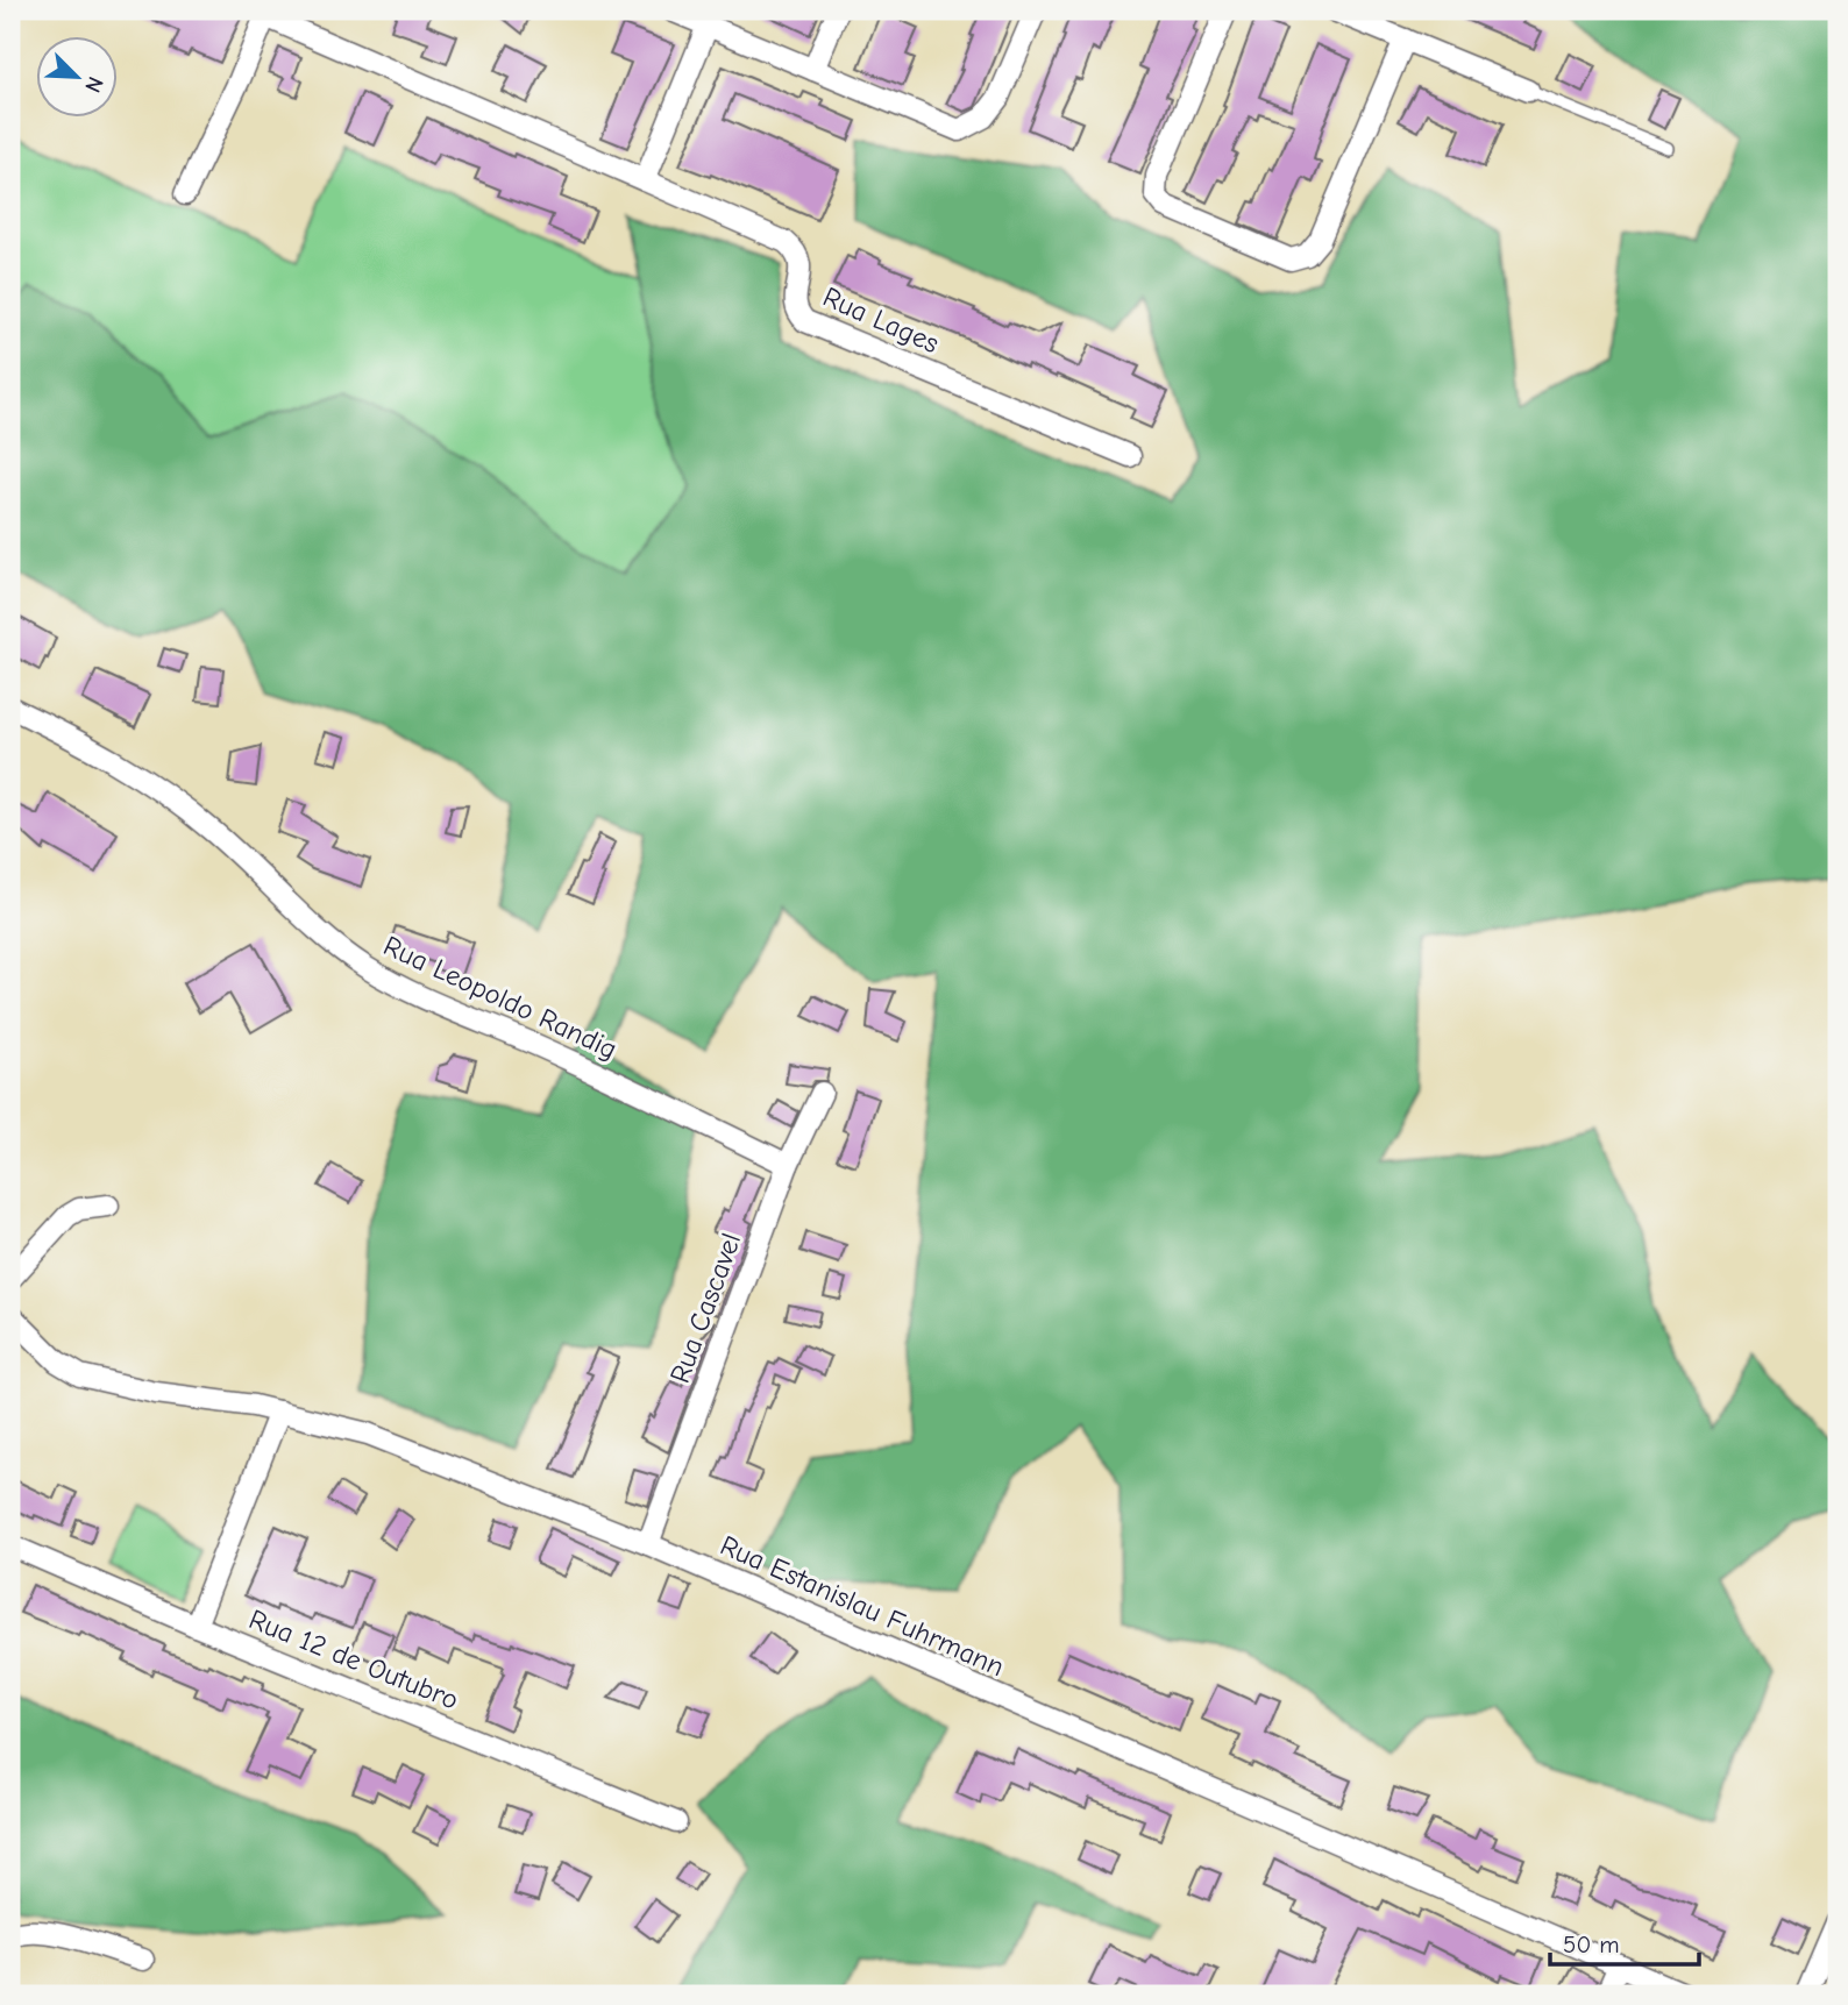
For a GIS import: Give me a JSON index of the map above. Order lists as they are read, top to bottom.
{
  "streets": {
    "street": [
      "Rua Lages",
      "Rua Leopoldo Randig",
      "Rua Cascavel",
      "Rua Estanislau Fuhrmann",
      "Rua 12 de Outubro"
    ]
  },
  "crossings": [
    ["Rua Leopoldo Randig", "Rua Cascavel"],
    ["Rua Cascavel", "Rua Estanislau Fuhrmann"]
  ],
  "scale_bar": "50 m",
  "north": "bottom right"
}
